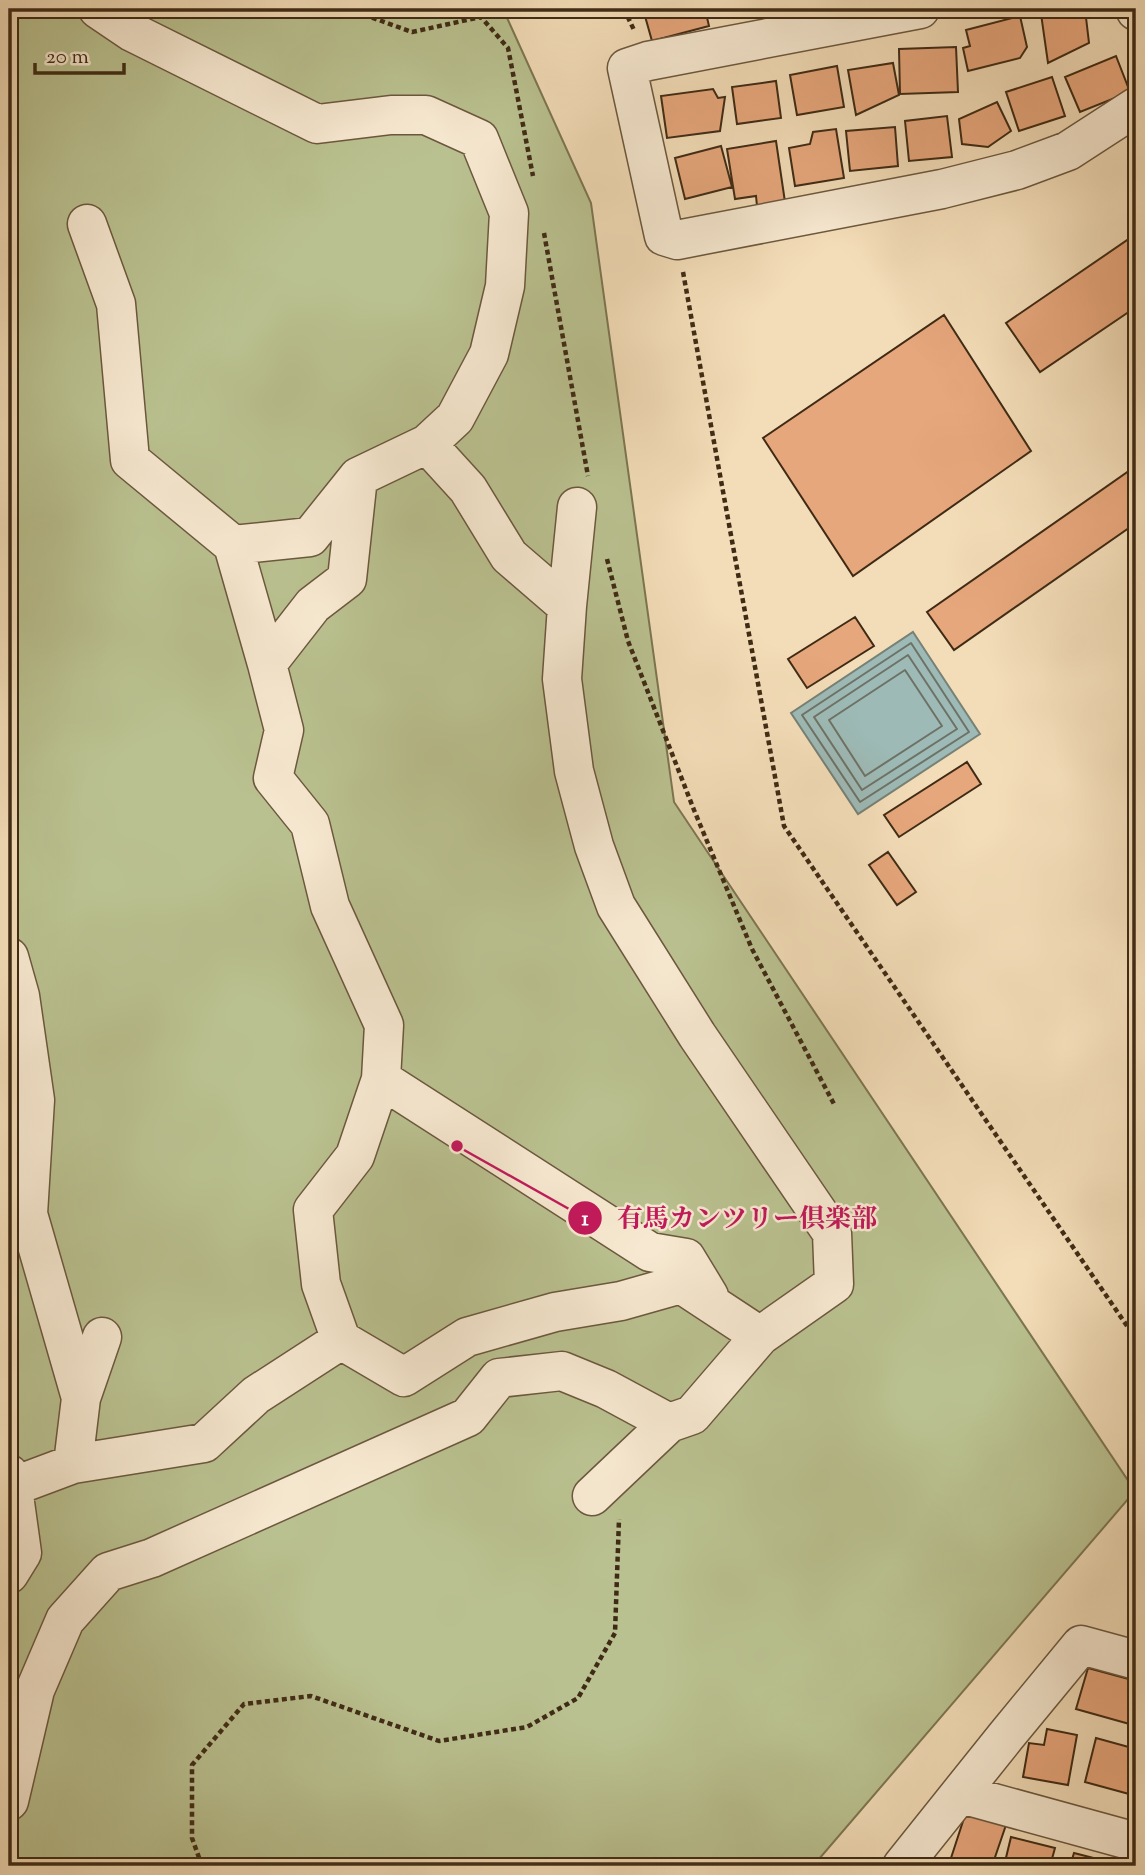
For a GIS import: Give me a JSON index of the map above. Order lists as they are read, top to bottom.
{
  "places": ["有馬カンツリー倶楽部"],
  "scale_bar": "20 m"
}
